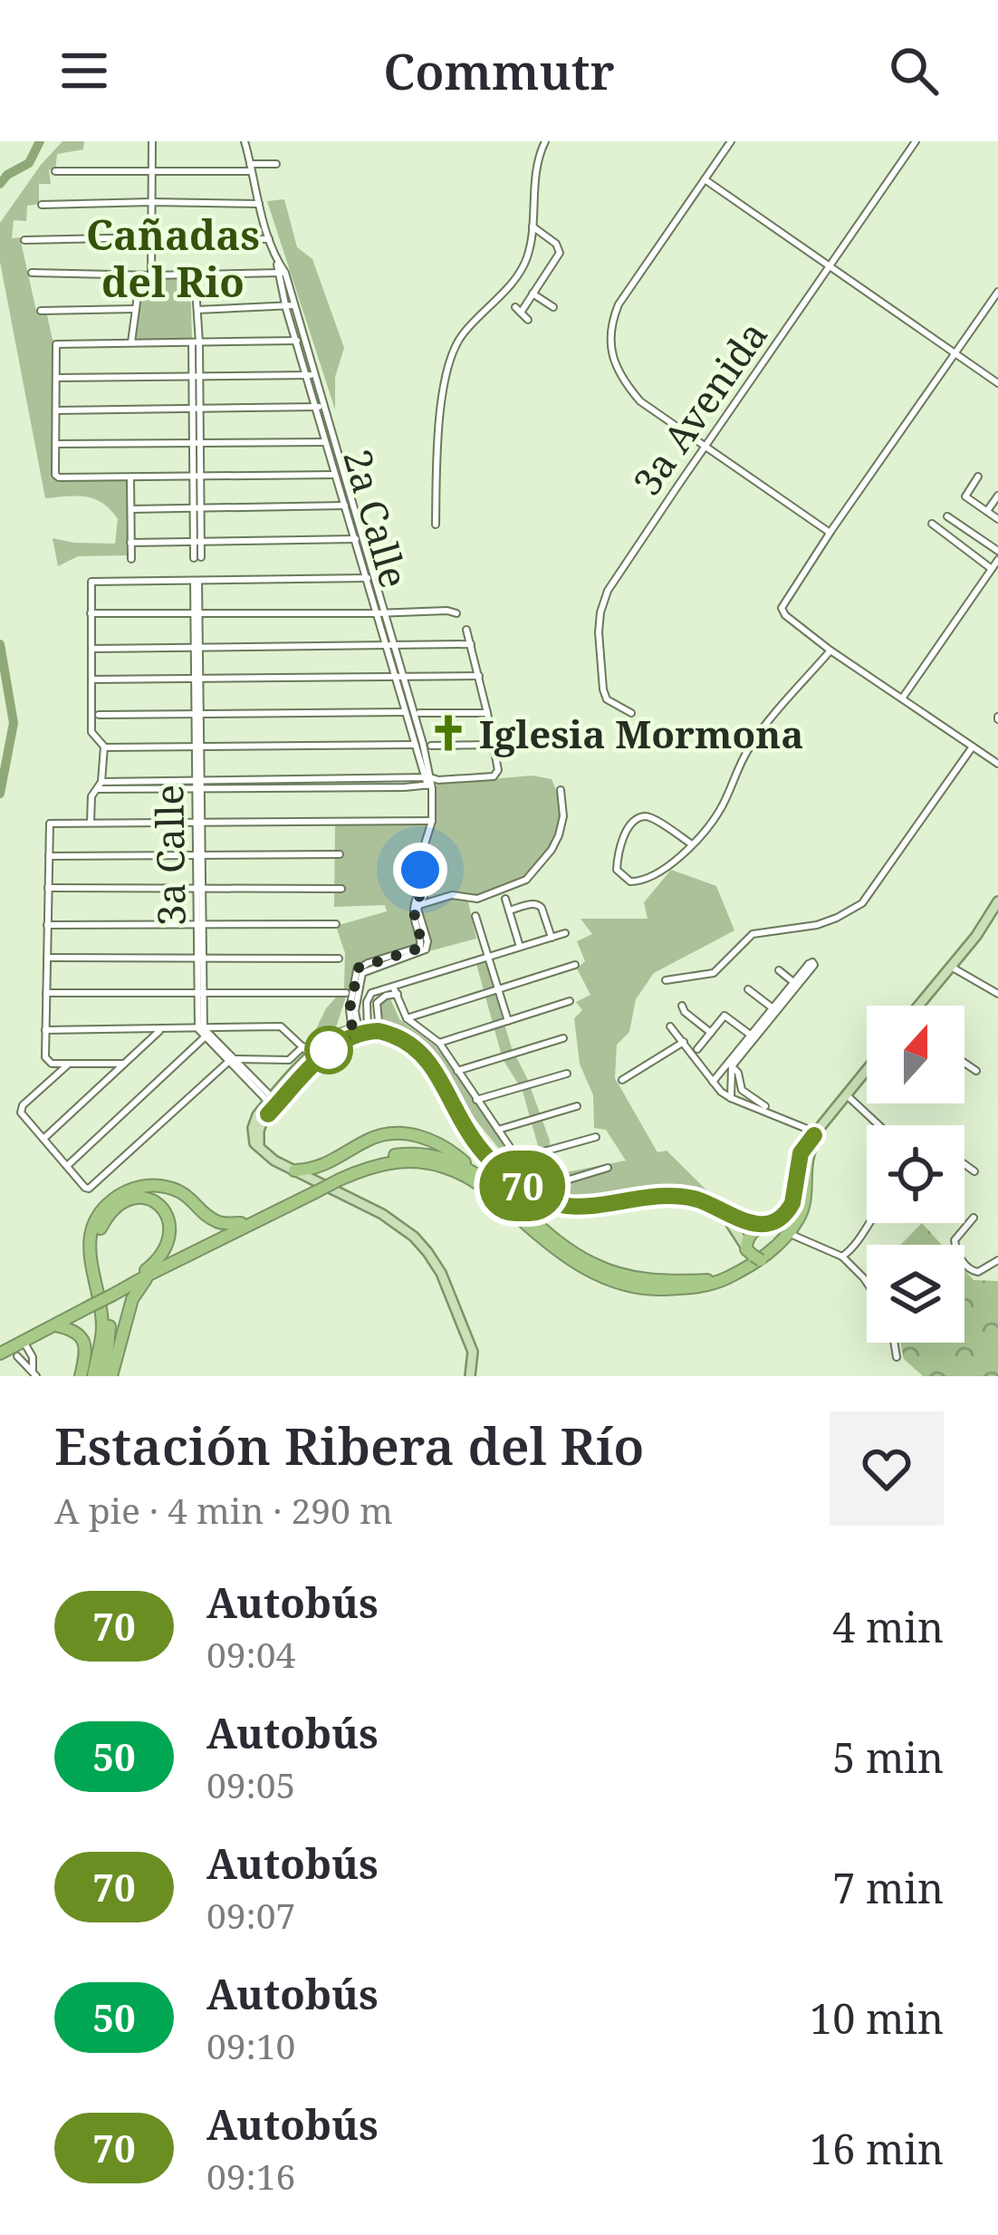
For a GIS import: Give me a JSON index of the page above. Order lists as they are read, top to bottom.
{
  "streets": {
    "street": ["3a Avenida", "2a Calle", "3a Calle"]
  },
  "districts": ["Cañadas del Rio"],
  "places": {
    "church": ["Iglesia Mormona"]
  },
  "lines": ["bus line 70"],
  "north": "top",
  "page": {
    "header": "Commutr",
    "on_map": "70",
    "heading": ["Estación Ribera del Río", "A pie · 4 min · 290 m"],
    "list": [
      {
        "mark": "70",
        "name": "Autobús",
        "note": "09:04",
        "value": "4 min"
      },
      {
        "mark": "50",
        "name": "Autobús",
        "note": "09:05",
        "value": "5 min"
      },
      {
        "mark": "70",
        "name": "Autobús",
        "note": "09:07",
        "value": "7 min"
      },
      {
        "mark": "50",
        "name": "Autobús",
        "note": "09:10",
        "value": "10 min"
      },
      {
        "mark": "70",
        "name": "Autobús",
        "note": "09:16",
        "value": "16 min"
      }
    ]
  }
}
